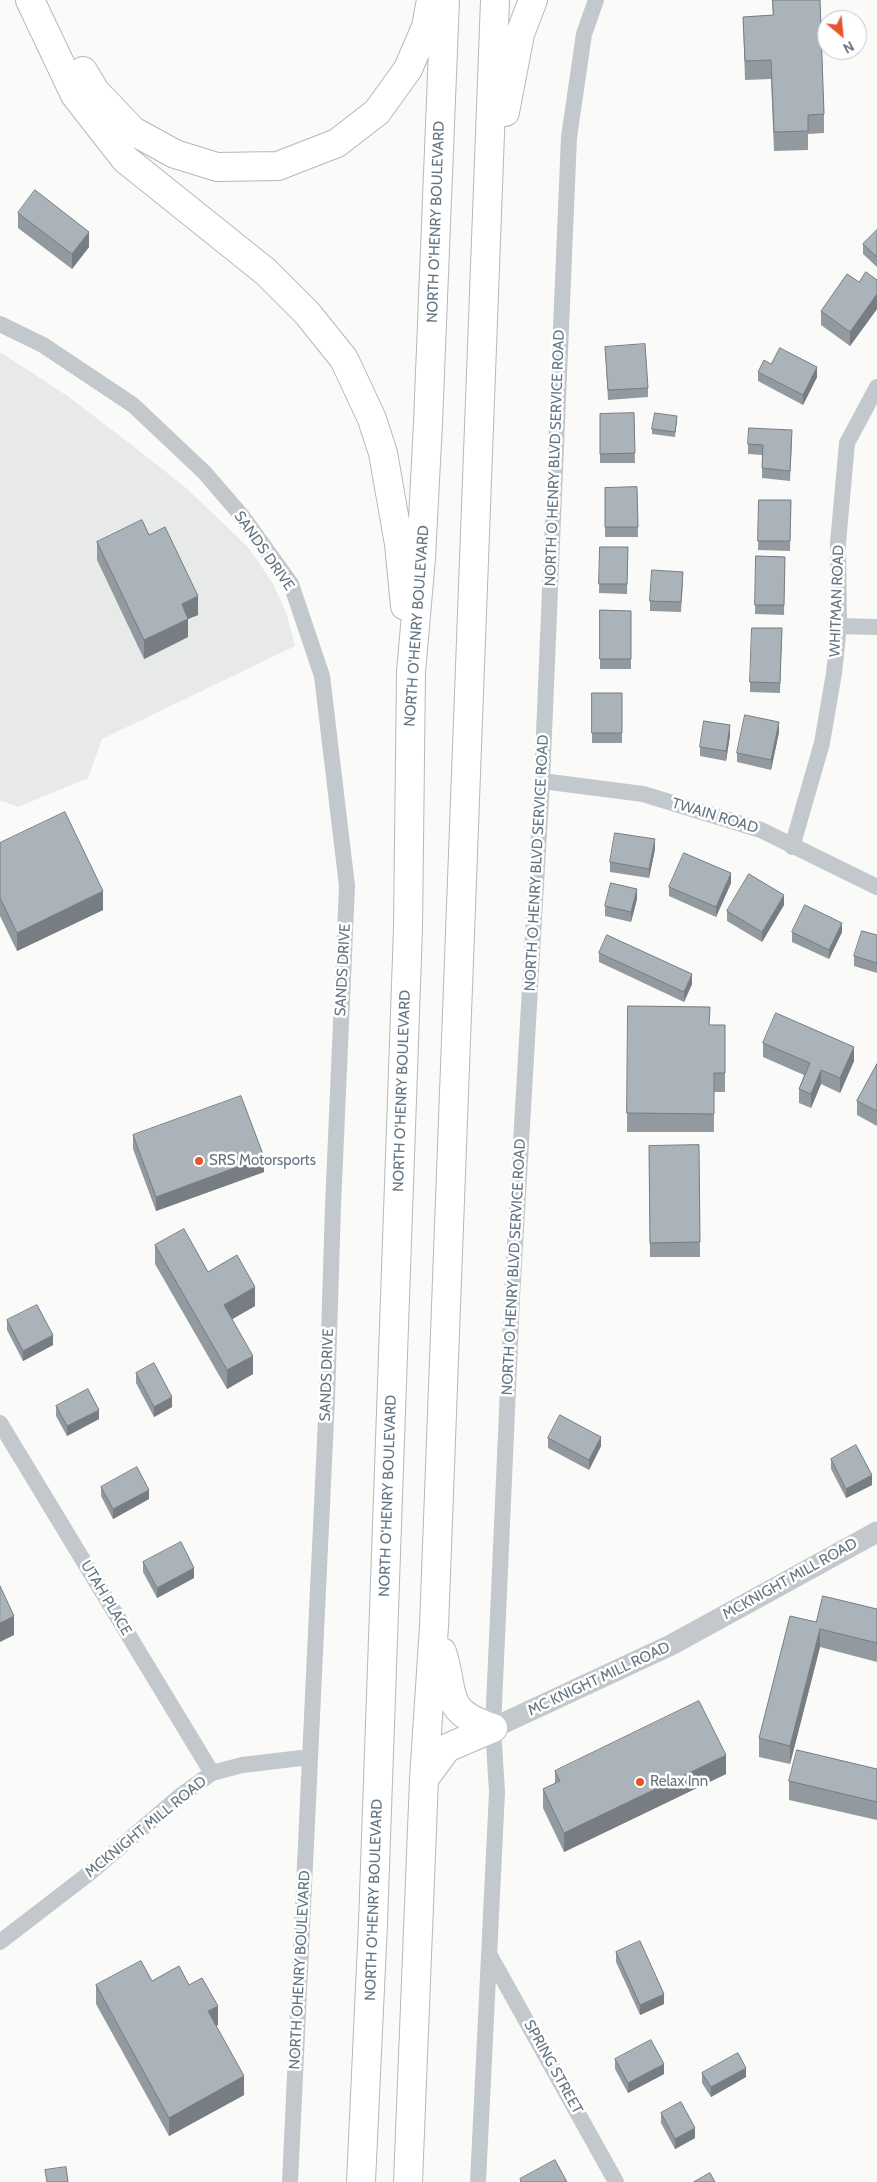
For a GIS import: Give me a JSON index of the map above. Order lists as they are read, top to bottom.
{
  "streets": {
    "highway": ["NORTH O'HENRY BOULEVARD"],
    "street": [
      "NORTH O HENRY BLVD SERVICE ROAD",
      "SANDS DRIVE",
      "WHITMAN ROAD",
      "TWAIN ROAD",
      "MCKNIGHT MILL ROAD",
      "UTAH PLACE",
      "MC KNIGHT MILL ROAD",
      "NORTH OHENRY BOULEVARD",
      "SPRING STREET"
    ]
  },
  "crossings": [
    ["NORTH O HENRY BLVD SERVICE ROAD", "TWAIN ROAD"],
    ["NORTH O HENRY BLVD SERVICE ROAD", "MC KNIGHT MILL ROAD"],
    ["SANDS DRIVE", "MCKNIGHT MILL ROAD"],
    ["SANDS DRIVE", "NORTH OHENRY BOULEVARD"],
    ["WHITMAN ROAD", "TWAIN ROAD"],
    ["MCKNIGHT MILL ROAD", "UTAH PLACE"],
    ["MCKNIGHT MILL ROAD", "MC KNIGHT MILL ROAD"],
    ["MCKNIGHT MILL ROAD", "NORTH OHENRY BOULEVARD"]
  ],
  "places": ["SRS Motorsports", "Relax Inn"],
  "north": "bottom right"
}
